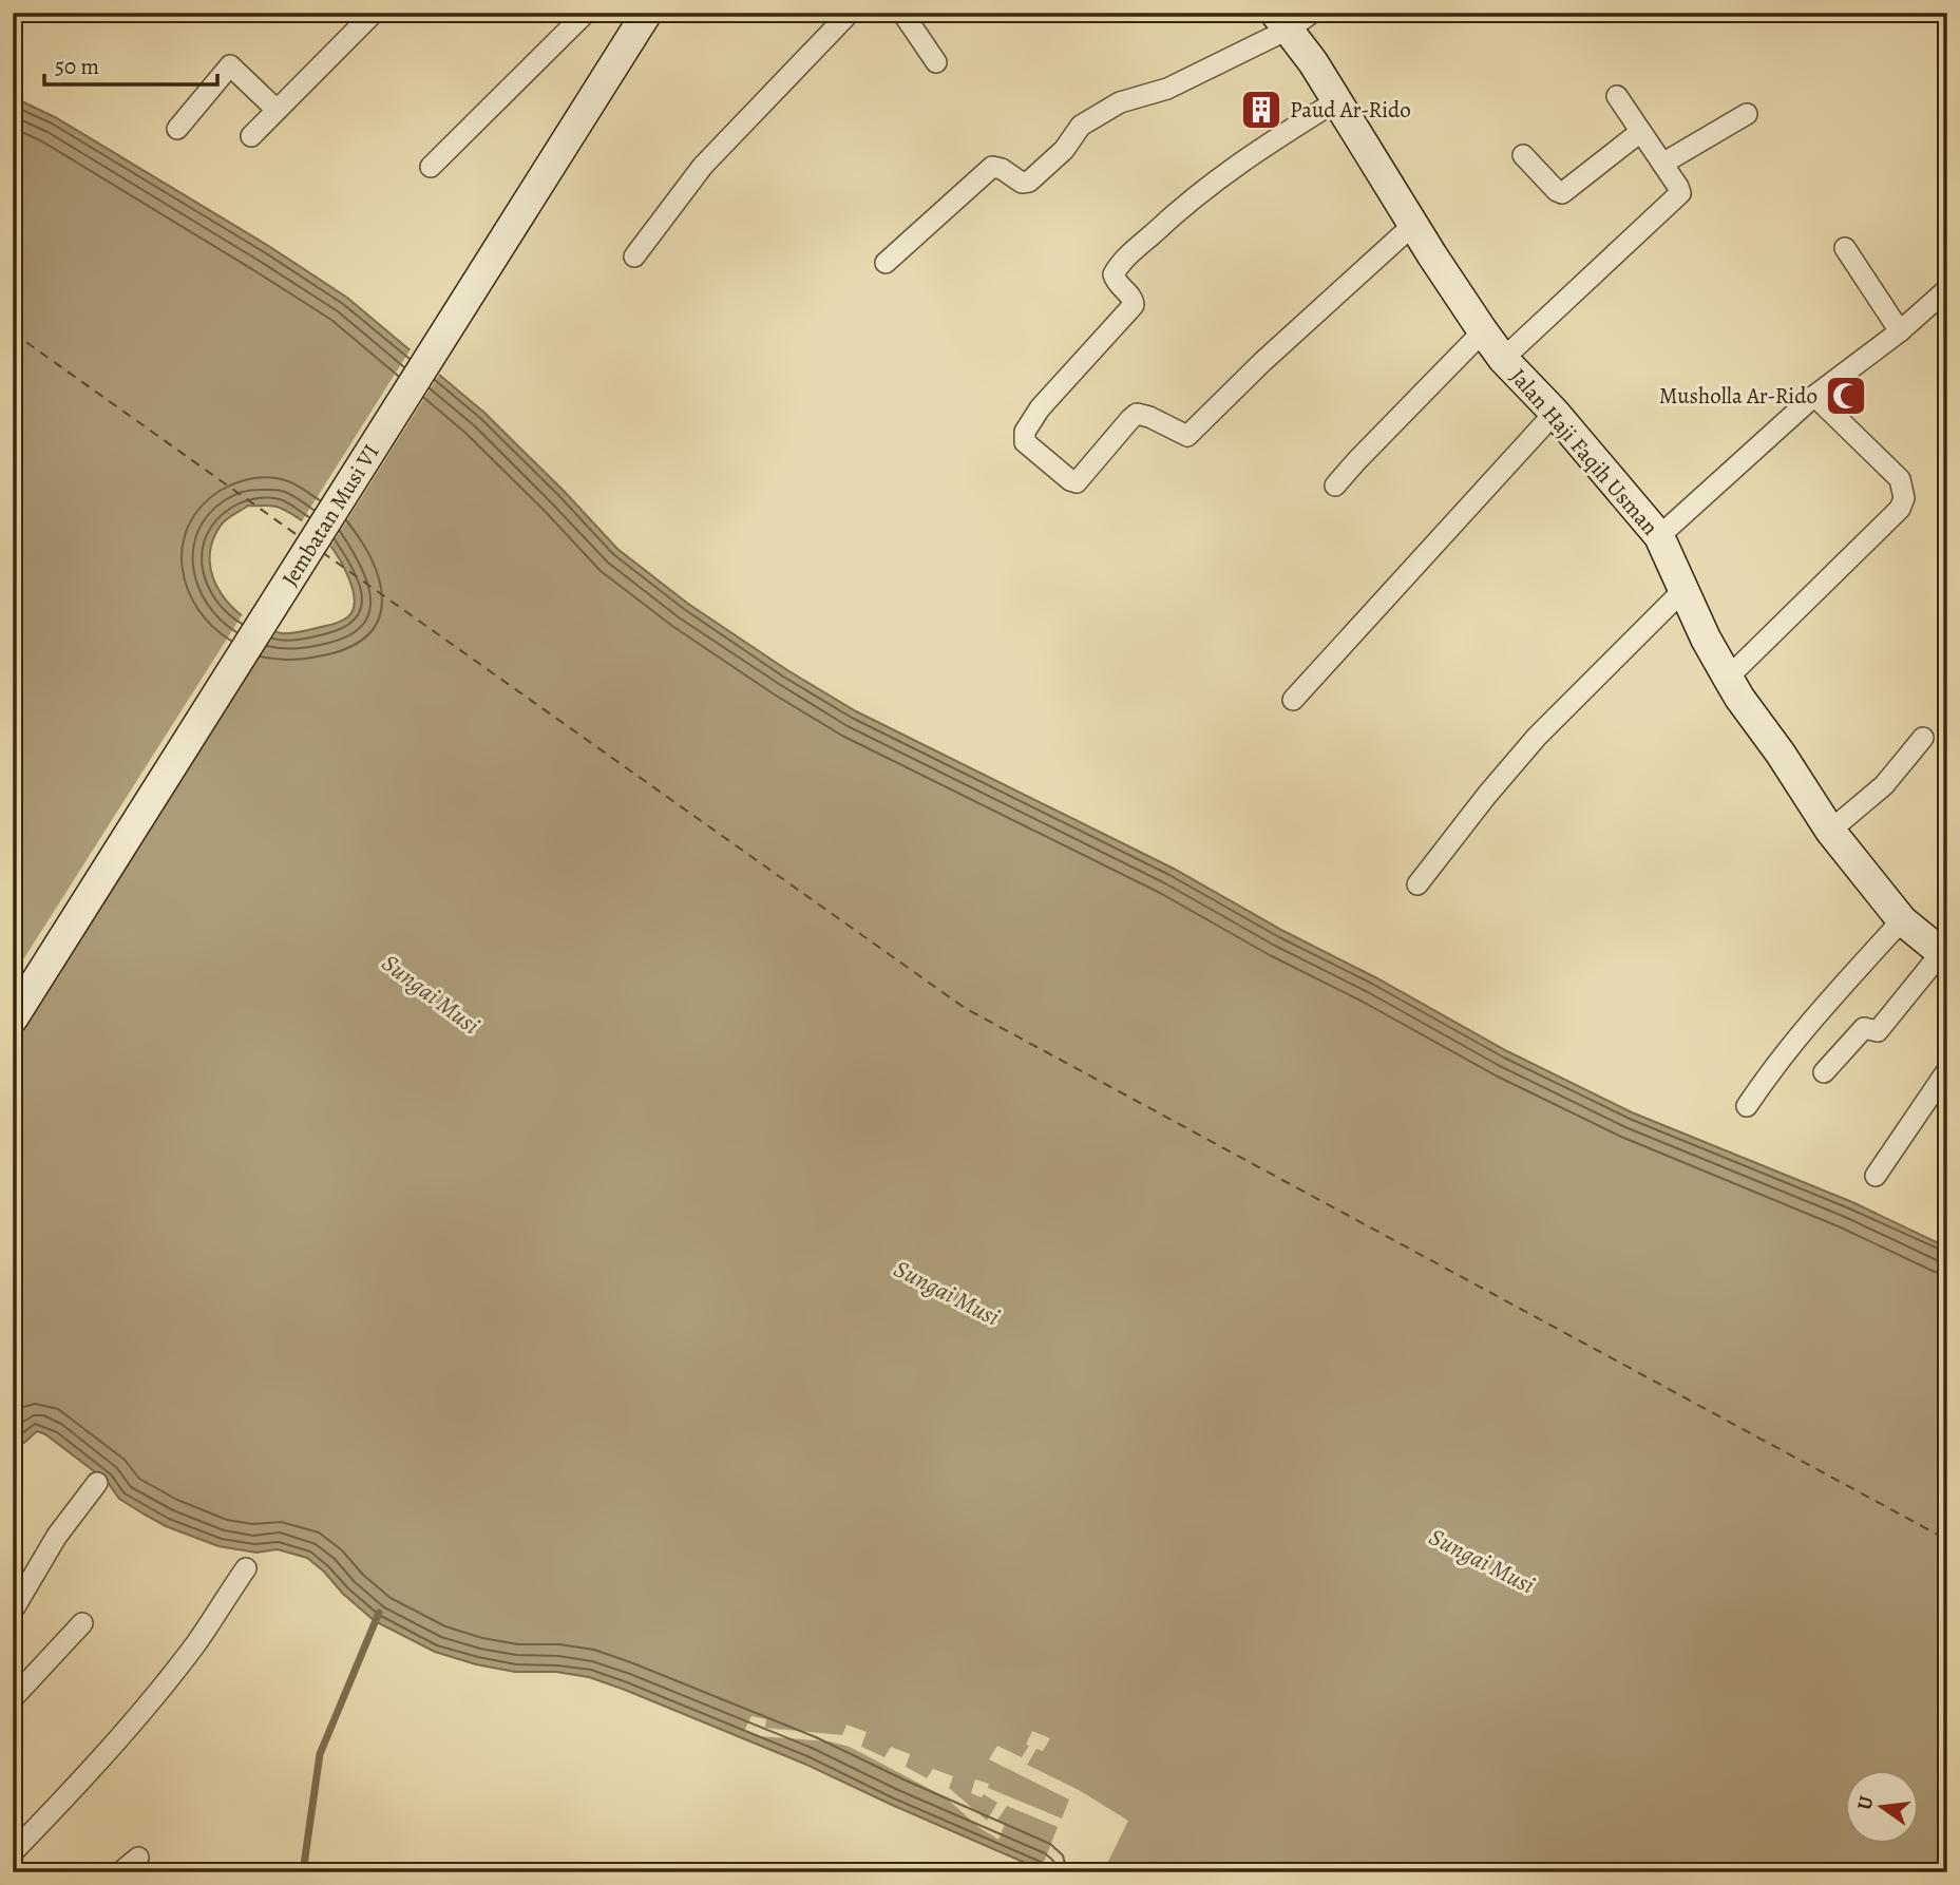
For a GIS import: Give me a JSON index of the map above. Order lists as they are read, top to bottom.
{
  "streets": {
    "street": ["Jalan Haji Faqih Usman", "Jembatan Musi VI"]
  },
  "water": ["Sungai Musi"],
  "places": {
    "building": ["Paud Ar-Rido"],
    "mosque": ["Musholla Ar-Rido"]
  },
  "scale_bar": "50 m",
  "north": "left"
}
